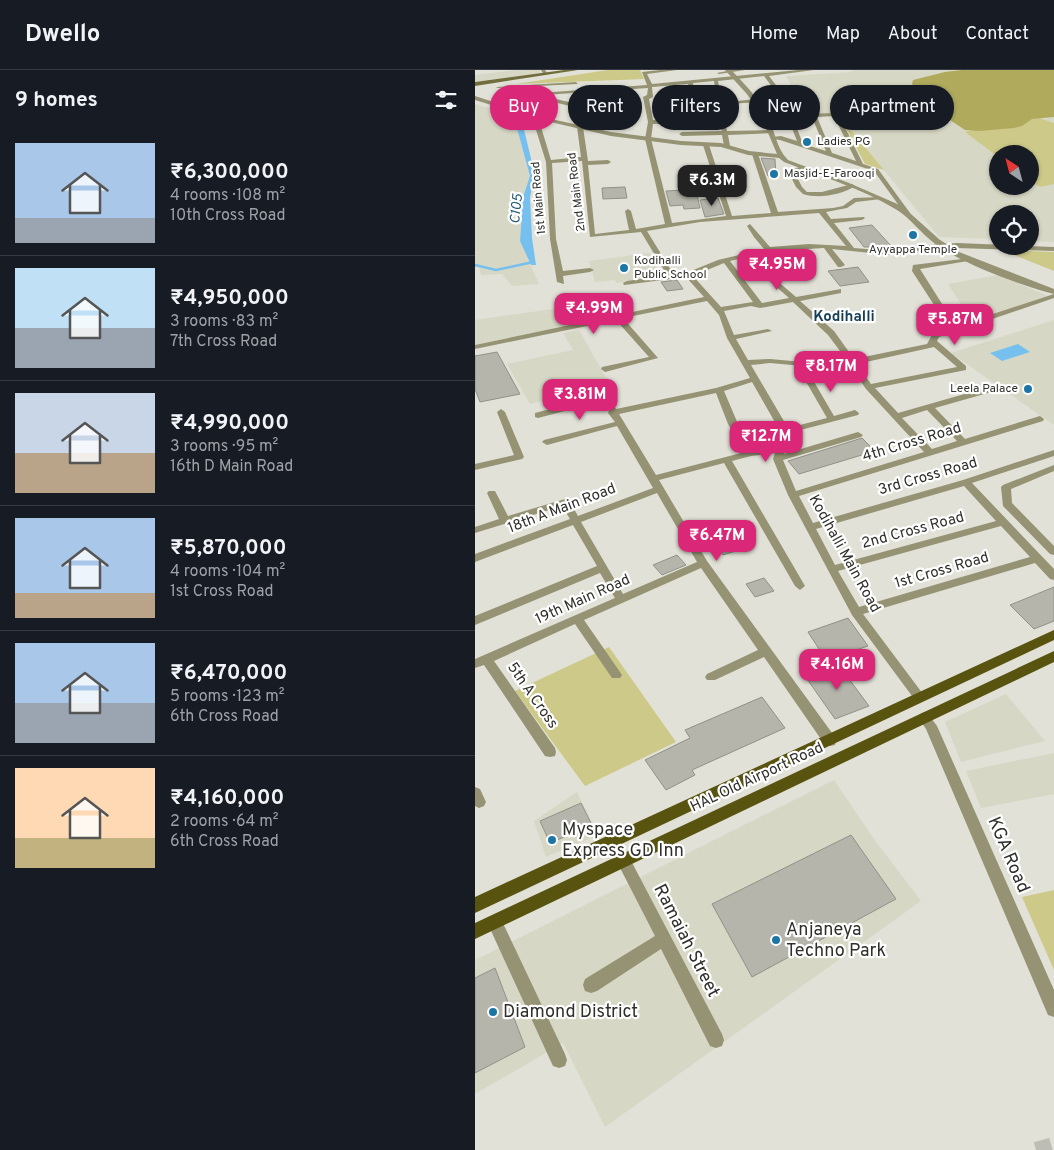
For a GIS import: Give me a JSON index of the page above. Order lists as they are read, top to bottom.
{
  "streets": {
    "main road": ["HAL Old Airport Road"],
    "street": [
      "2nd Main Road",
      "1st Main Road",
      "4th Cross Road",
      "3rd Cross Road",
      "18th A Main Road",
      "2nd Cross Road",
      "Kodihalli Main Road",
      "1st Cross Road",
      "19th Main Road",
      "5th A Cross",
      "KGA Road",
      "Ramaiah Street"
    ]
  },
  "crossings": [
    ["4th Cross Road", "Kodihalli Main Road"],
    ["3rd Cross Road", "Kodihalli Main Road"],
    ["2nd Cross Road", "Kodihalli Main Road"],
    ["Kodihalli Main Road", "1st Cross Road"],
    ["Kodihalli Main Road", "HAL Old Airport Road"],
    ["19th Main Road", "5th A Cross"],
    ["HAL Old Airport Road", "KGA Road"],
    ["HAL Old Airport Road", "Ramaiah Street"]
  ],
  "districts": ["Kodihalli"],
  "water": ["C105"],
  "places": [
    "Ladies PG",
    "Masjid-E-Farooqi",
    "Ayyappa Temple",
    "Kodihalli Public School",
    "Leela Palace",
    "Myspace Express GD Inn",
    "Anjaneya Techno Park",
    "Diamond District"
  ],
  "north": "top left",
  "page": {
    "header": "Dwello",
    "nav": [
      "Home",
      "Map",
      "About",
      "Contact"
    ],
    "heading": "9 homes",
    "chip": [
      "Buy",
      "Rent",
      "Filters",
      "New",
      "Apartment"
    ],
    "list": [
      {
        "name": "₹6,300,000",
        "note": "4 rooms · 108 m² · 10th Cross Road"
      },
      {
        "name": "₹4,950,000",
        "note": "3 rooms · 83 m² · 7th Cross Road"
      },
      {
        "name": "₹4,990,000",
        "note": "3 rooms · 95 m² · 16th D Main Road"
      },
      {
        "name": "₹5,870,000",
        "note": "4 rooms · 104 m² · 1st Cross Road"
      },
      {
        "name": "₹6,470,000",
        "note": "5 rooms · 123 m² · 6th Cross Road"
      },
      {
        "name": "₹4,160,000",
        "note": "2 rooms · 64 m² · 6th Cross Road"
      }
    ],
    "price": [
      "₹6.3M",
      "₹4.95M",
      "₹4.99M",
      "₹5.87M",
      "₹8.17M",
      "₹3.81M",
      "₹12.7M",
      "₹6.47M",
      "₹4.16M"
    ]
  }
}
